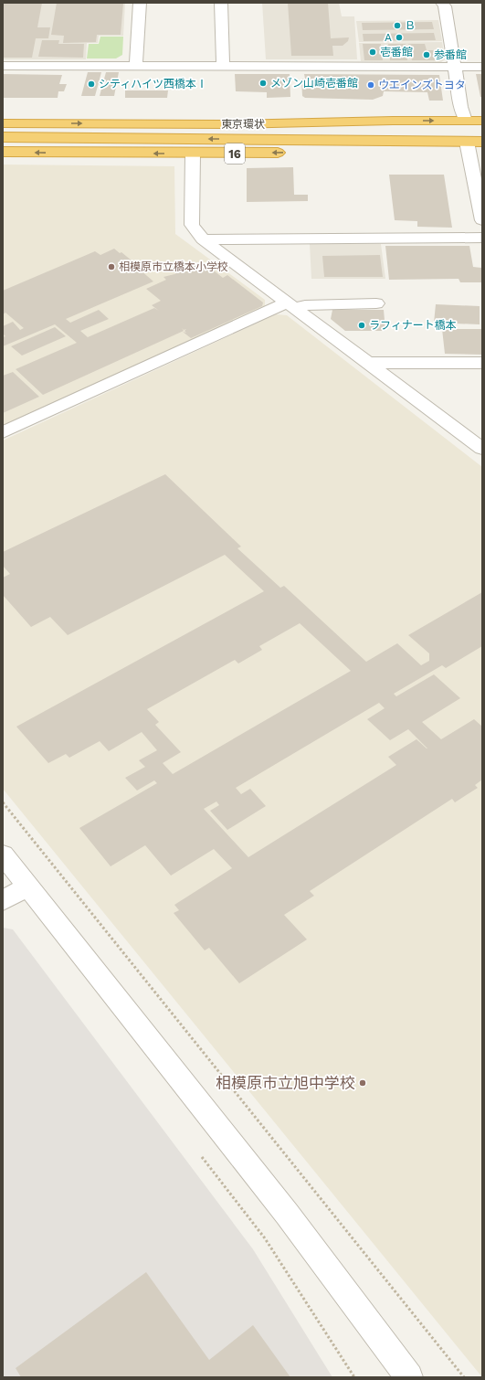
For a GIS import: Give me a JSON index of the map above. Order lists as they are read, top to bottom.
{
  "streets": {
    "highway": ["東京環状", "16"]
  },
  "crossings": [
    ["東京環状", "16"]
  ],
  "places": [
    "Ｂ",
    "A",
    "壱番館",
    "参番館",
    "メゾン山崎壱番館",
    "シティハイツ西橋本Ⅰ",
    "ウエインズトヨタ",
    "相模原市立橋本小学校",
    "ラフィナート橋本",
    "相模原市立旭中学校"
  ]
}
